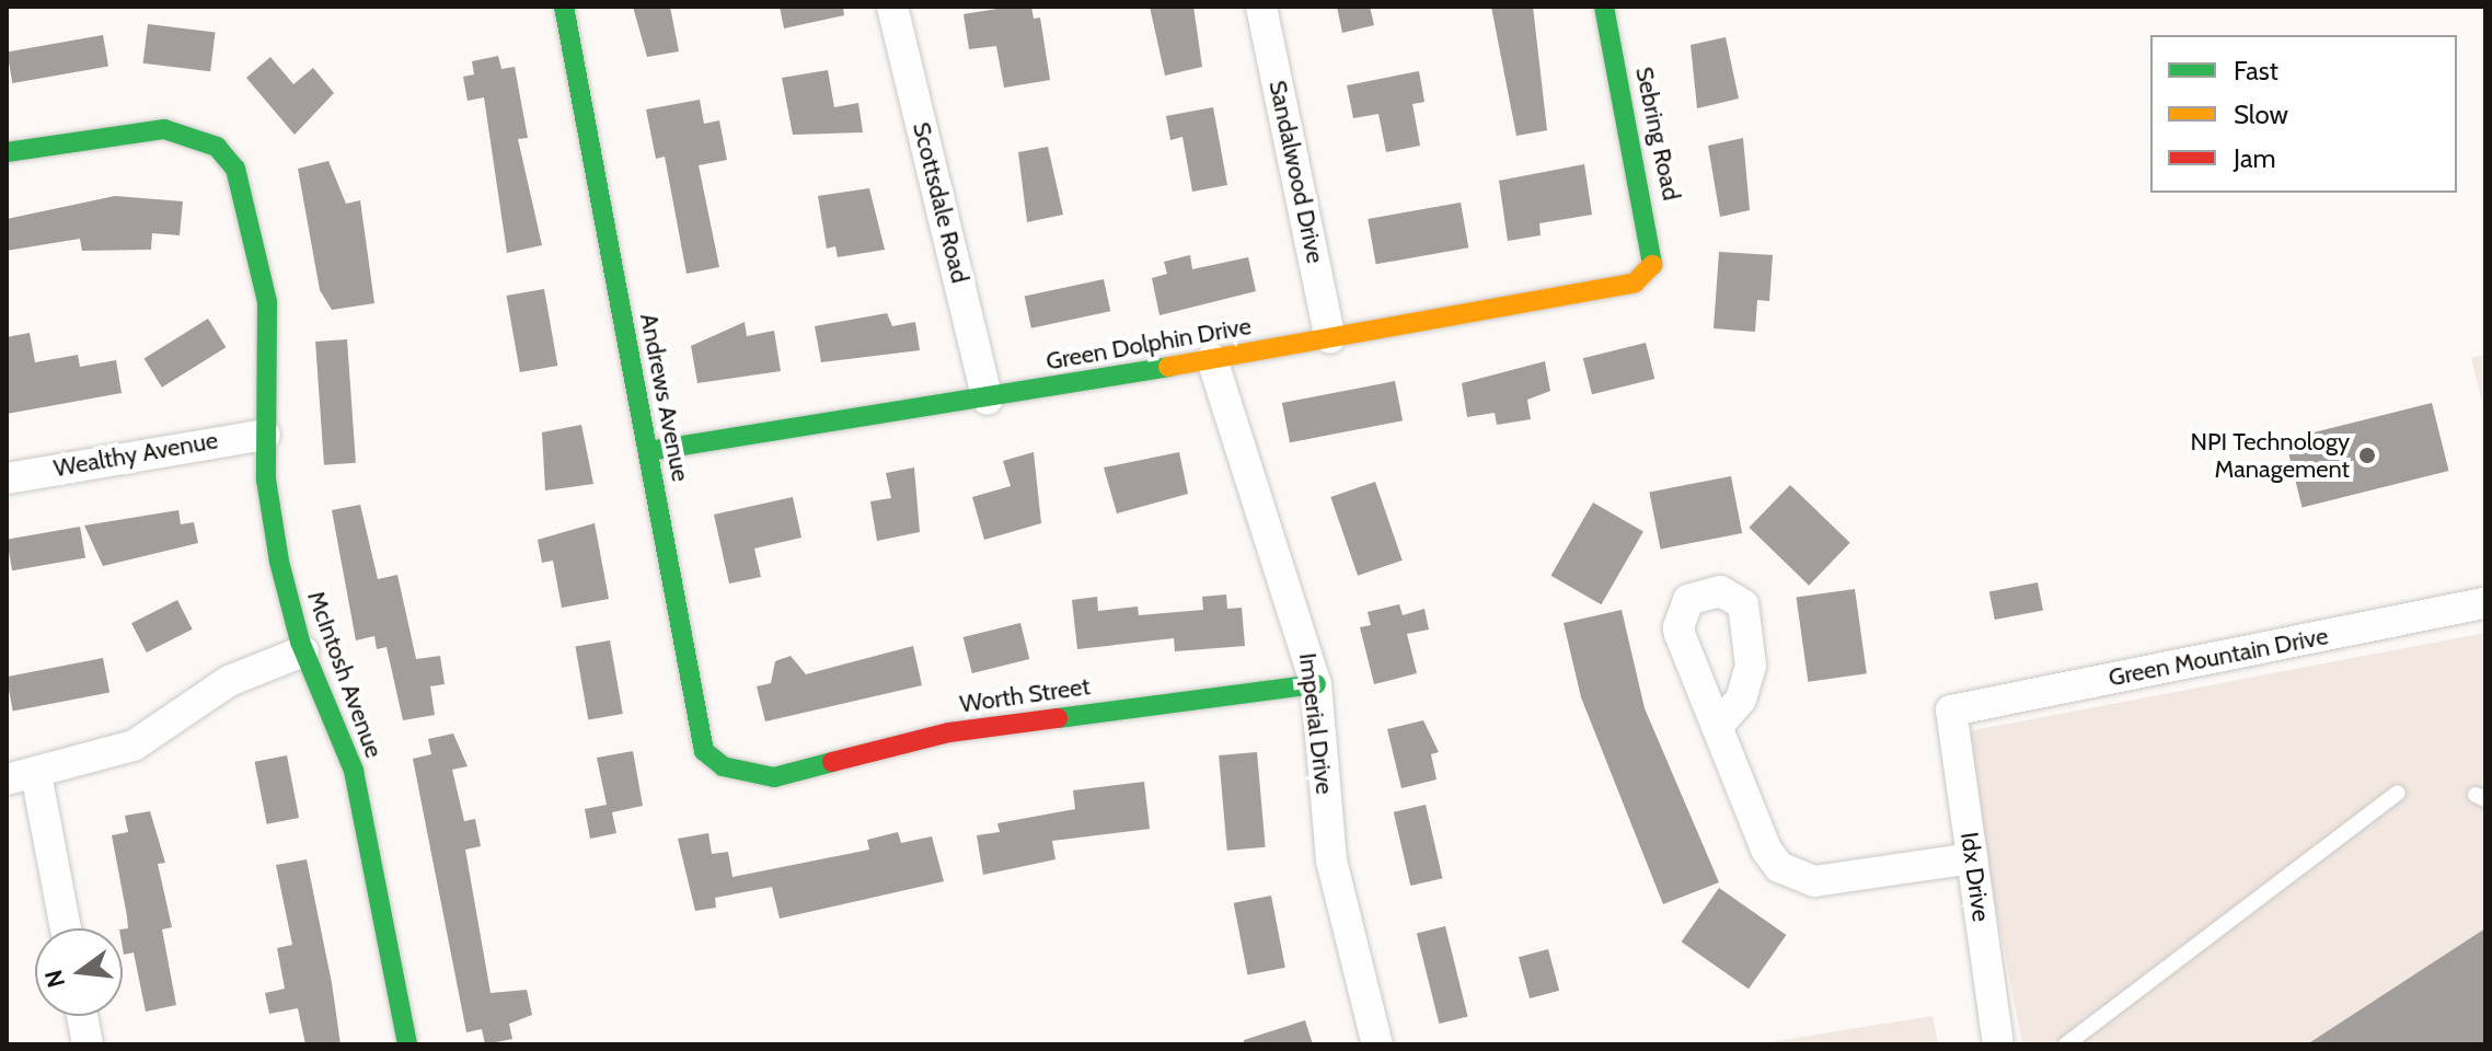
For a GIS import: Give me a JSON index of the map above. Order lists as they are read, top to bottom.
{
  "streets": {
    "street": [
      "Sebring Road",
      "Sandalwood Drive",
      "Scottsdale Road",
      "Green Dolphin Drive",
      "Andrews Avenue",
      "Wealthy Avenue",
      "Green Mountain Drive",
      "McIntosh Avenue",
      "Worth Street",
      "Imperial Drive",
      "Idx Drive"
    ]
  },
  "crossings": [
    ["Sebring Road", "Green Dolphin Drive"],
    ["Sandalwood Drive", "Green Dolphin Drive"],
    ["Scottsdale Road", "Green Dolphin Drive"],
    ["Green Dolphin Drive", "Andrews Avenue"],
    ["Green Dolphin Drive", "Imperial Drive"],
    ["Andrews Avenue", "Worth Street"],
    ["Wealthy Avenue", "McIntosh Avenue"],
    ["Green Mountain Drive", "Idx Drive"],
    ["Worth Street", "Imperial Drive"]
  ],
  "places": ["NPI Technology Management"],
  "legend": ["Fast", "Slow", "Jam"],
  "north": "left"
}
